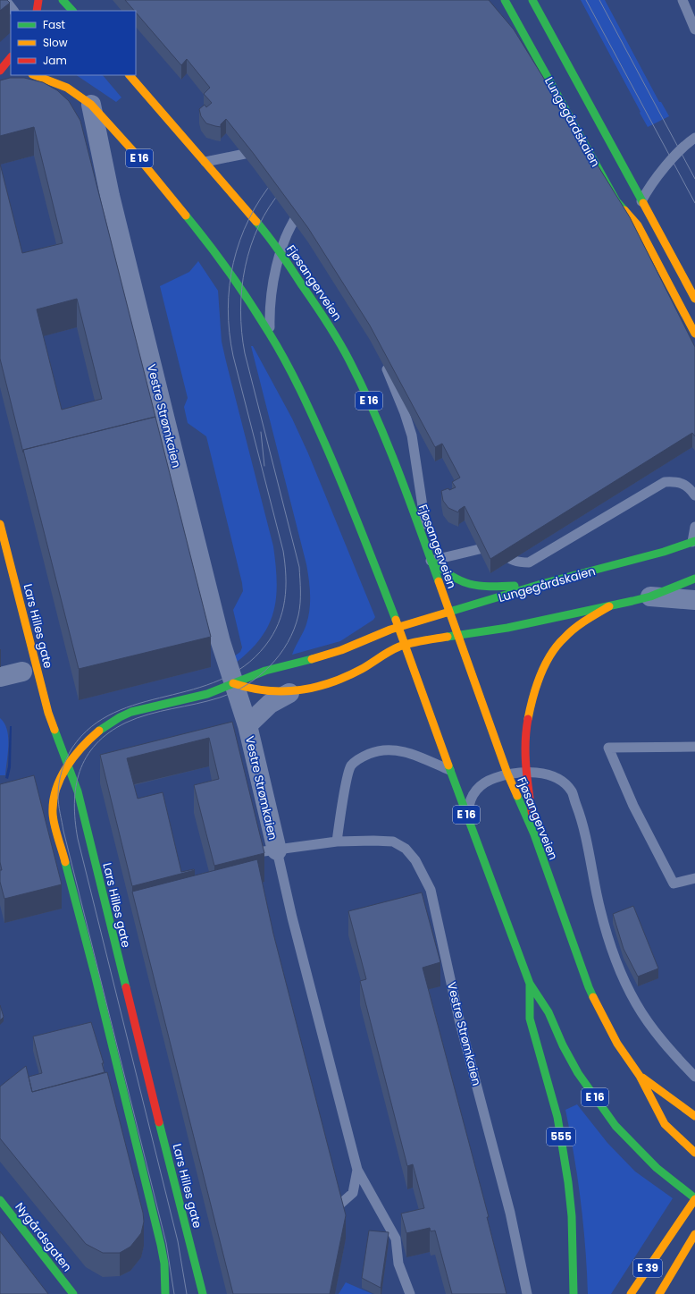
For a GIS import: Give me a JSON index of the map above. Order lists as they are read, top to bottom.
{
  "streets": {
    "main road": [
      "Lungegårdskaien",
      "E 16",
      "Fjøsangerveien",
      "Lars Hilles gate",
      "555",
      "Nygårdsgaten",
      "E 39"
    ],
    "street": ["Vestre Strømkaien"]
  },
  "crossings": [
    ["Lungegårdskaien", "E 16"],
    ["Lungegårdskaien", "Fjøsangerveien"],
    ["Lungegårdskaien", "Vestre Strømkaien"],
    ["Lungegårdskaien", "Lars Hilles gate"],
    ["E 16", "Fjøsangerveien"],
    ["E 16", "Vestre Strømkaien"],
    ["E 16", "555"],
    ["E 16", "E 39"]
  ],
  "legend": ["Fast", "Slow", "Jam"]
}
